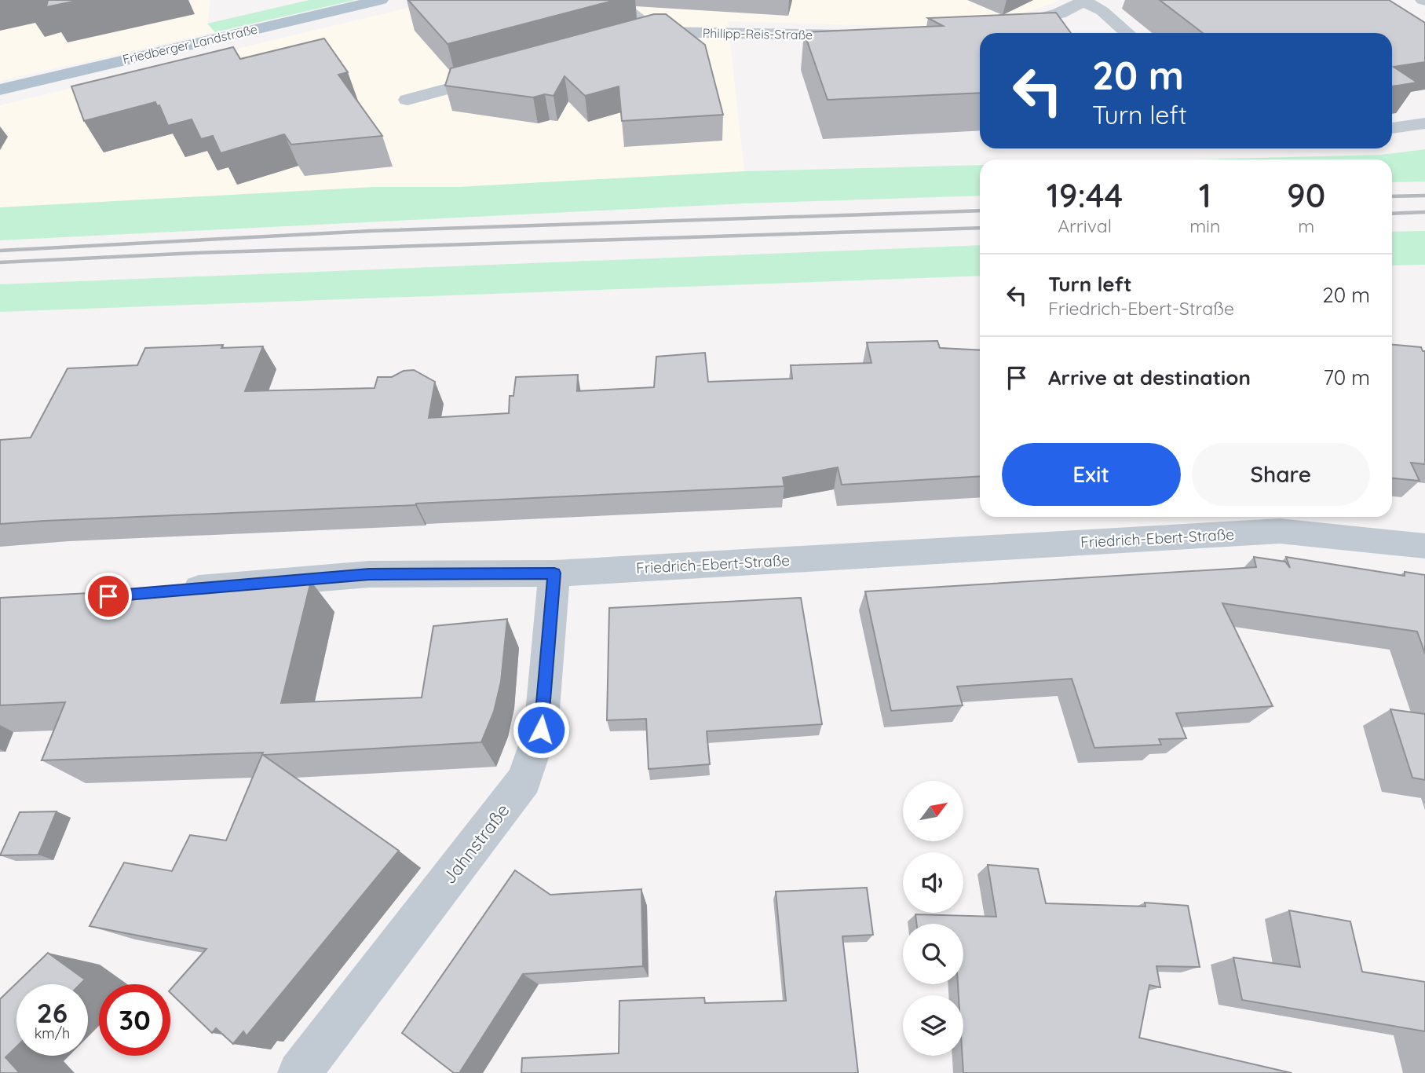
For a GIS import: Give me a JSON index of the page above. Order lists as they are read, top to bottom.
{
  "streets": {
    "main road": ["Friedberger Landstraße"],
    "street": ["Philipp-Reis-Straße", "Friedrich-Ebert-Straße", "Jahnstraße"]
  },
  "crossings": [
    ["Friedrich-Ebert-Straße", "Jahnstraße"]
  ],
  "north": "top right",
  "page": {
    "turn": ["20 m", "Turn left"],
    "eta": [
      "19:44",
      "Arrival",
      "1",
      "min",
      "90",
      "m"
    ],
    "list": [
      {
        "name": "Turn left",
        "note": "Friedrich-Ebert-Straße",
        "value": "20 m"
      },
      {
        "name": "Arrive at destination",
        "value": "70 m"
      }
    ],
    "buttons": ["Exit", "Share"],
    "speed": "26 km/h",
    "limit": "30"
  }
}
